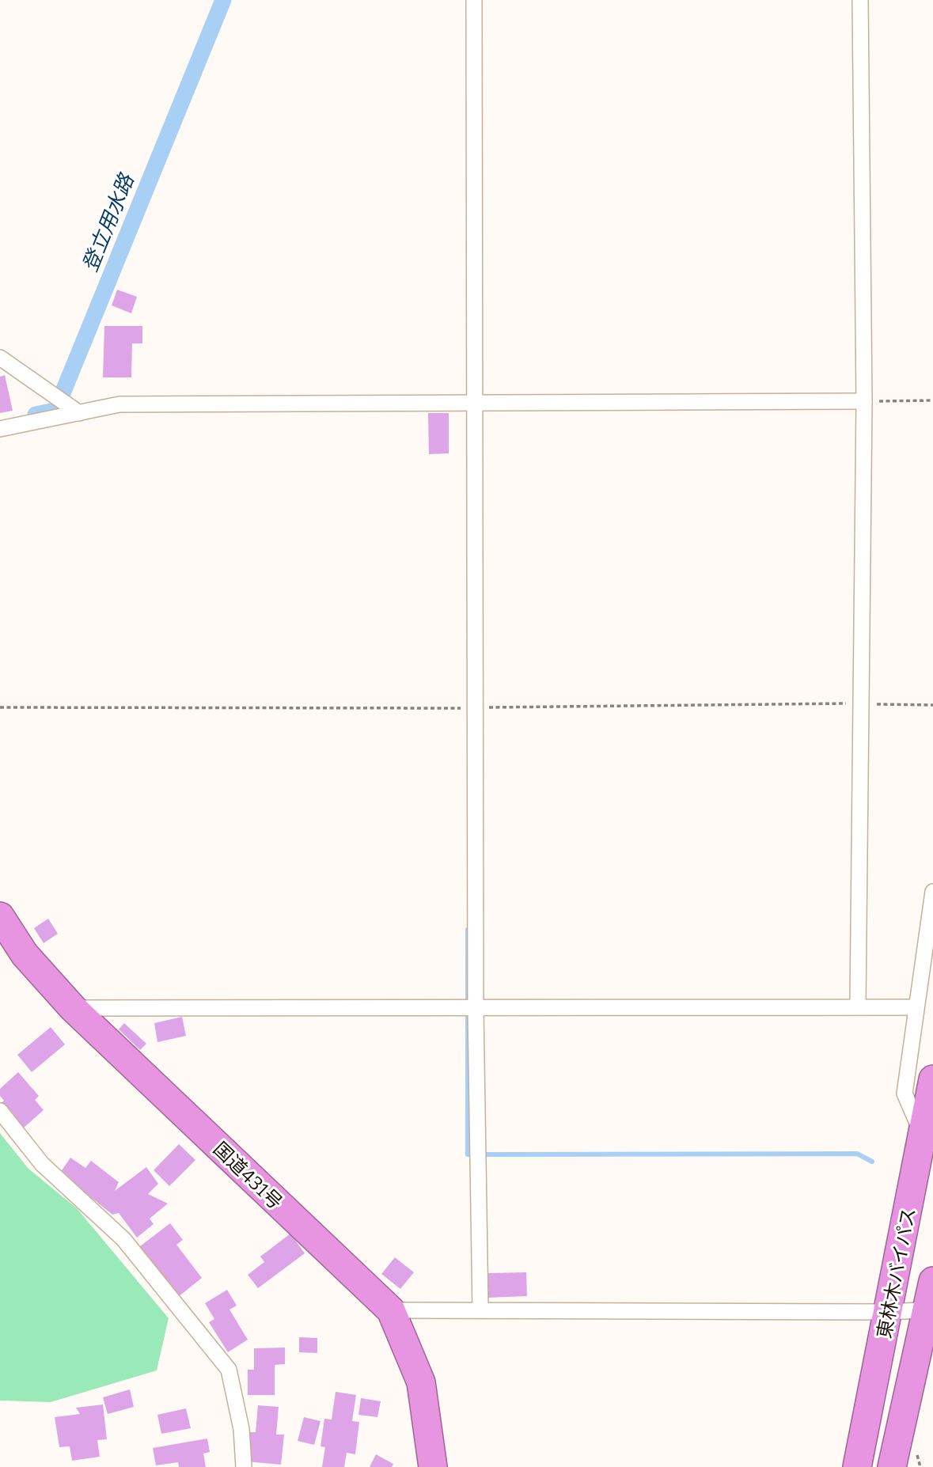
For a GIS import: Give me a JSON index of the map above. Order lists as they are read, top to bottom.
{
  "streets": {
    "highway": ["国道431号", "東林木バイパス"]
  },
  "water": ["登立用水路"]
}
